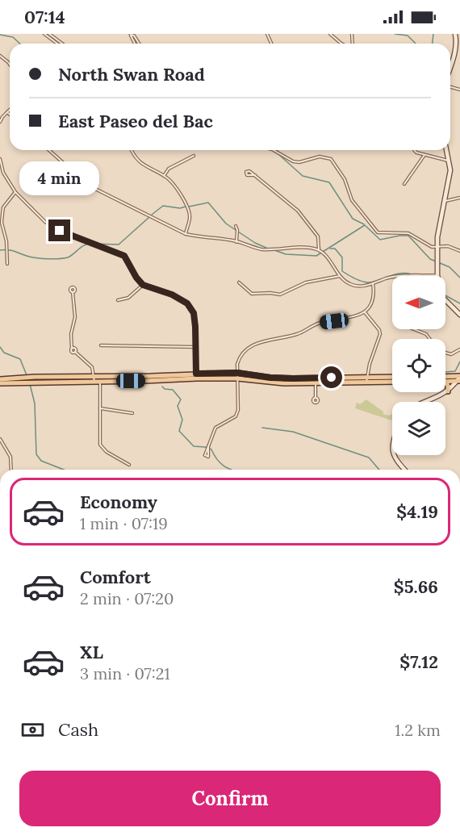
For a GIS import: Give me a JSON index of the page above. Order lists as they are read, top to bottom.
{
  "north": "left",
  "page": {
    "status": "07:14",
    "banner": ["North Swan Road", "East Paseo del Bac"],
    "bubble": "4 min",
    "list": [
      {
        "name": "Economy",
        "note": "1 min · 07:19",
        "value": "$4.19"
      },
      {
        "name": "Comfort",
        "note": "2 min · 07:20",
        "value": "$5.66"
      },
      {
        "name": "XL",
        "note": "3 min · 07:21",
        "value": "$7.12"
      }
    ],
    "pay": ["Cash", "1.2 km"],
    "buttons": "Confirm"
  }
}
